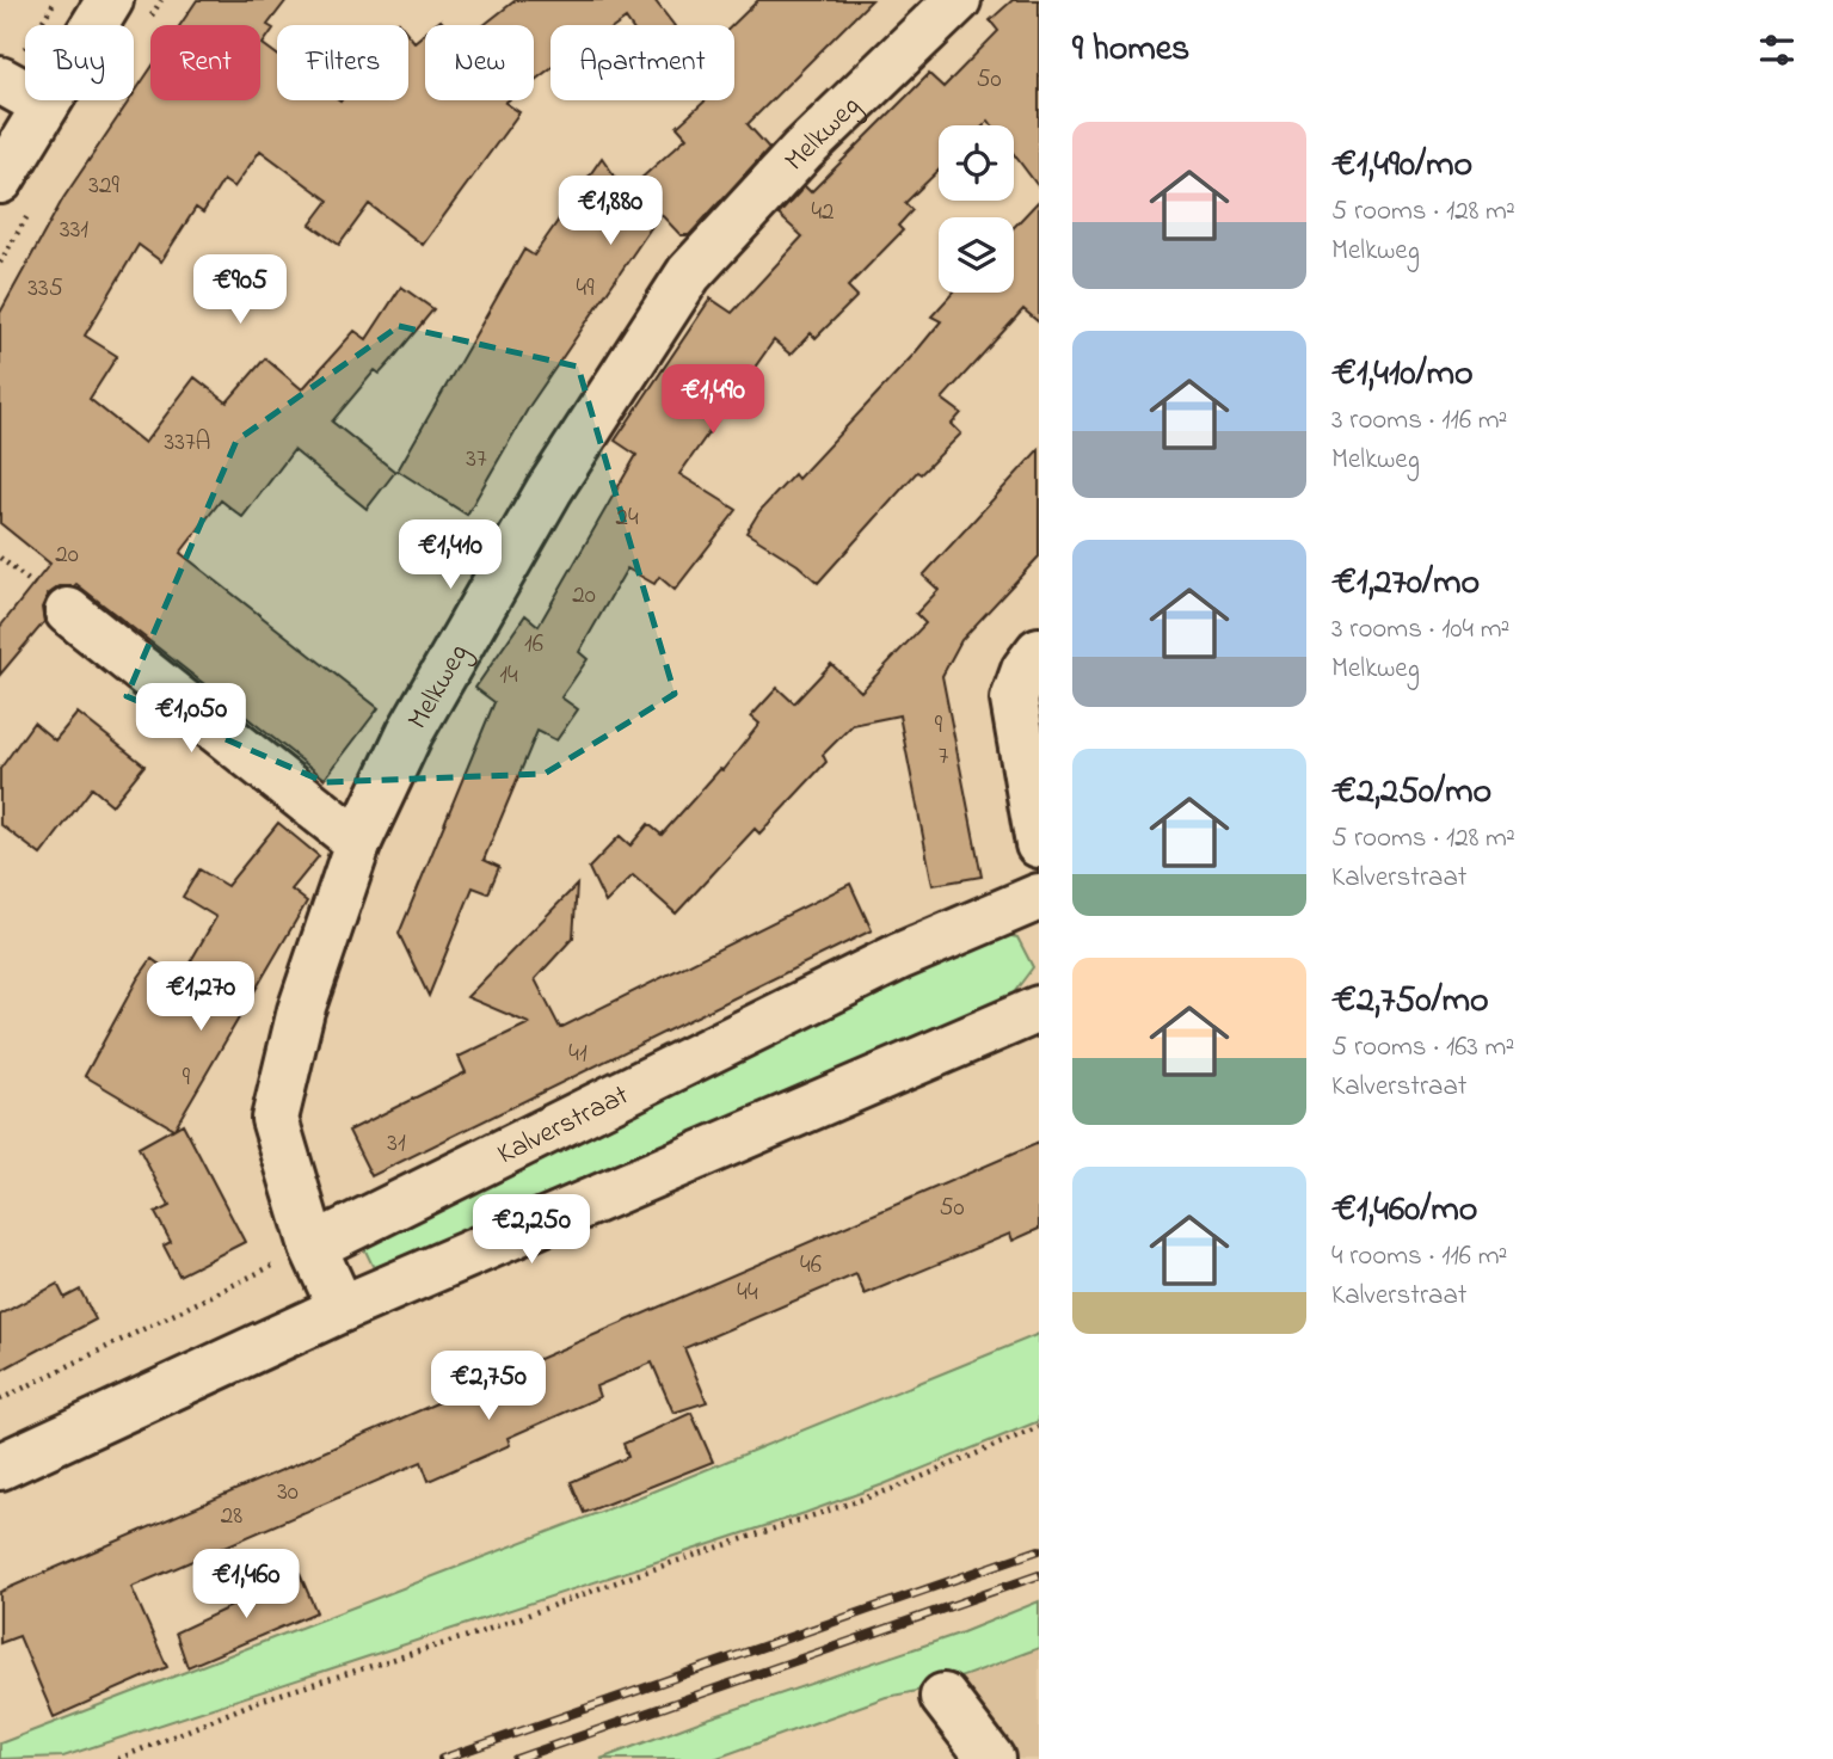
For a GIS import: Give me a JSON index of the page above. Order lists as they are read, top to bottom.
{
  "streets": {
    "street": ["Melkweg", "Kalverstraat"]
  },
  "crossings": [
    ["Melkweg", "Kalverstraat"]
  ],
  "house_numbers": [
    "50",
    "329",
    "42",
    "331",
    "335",
    "49",
    "337A",
    "37",
    "24",
    "20",
    "20",
    "16",
    "14",
    "9",
    "7",
    "41",
    "9",
    "31",
    "50",
    "46",
    "44",
    "30",
    "28"
  ],
  "page": {
    "heading": "9 homes",
    "chip": [
      "Buy",
      "Rent",
      "Filters",
      "New",
      "Apartment"
    ],
    "list": [
      {
        "name": "€1,490/mo",
        "note": "5 rooms · 128 m² · Melkweg"
      },
      {
        "name": "€1,410/mo",
        "note": "3 rooms · 116 m² · Melkweg"
      },
      {
        "name": "€1,270/mo",
        "note": "3 rooms · 104 m² · Melkweg"
      },
      {
        "name": "€2,250/mo",
        "note": "5 rooms · 128 m² · Kalverstraat"
      },
      {
        "name": "€2,750/mo",
        "note": "5 rooms · 163 m² · Kalverstraat"
      },
      {
        "name": "€1,460/mo",
        "note": "4 rooms · 116 m² · Kalverstraat"
      }
    ],
    "price": [
      "€1,880",
      "€905",
      "€1,490",
      "€1,410",
      "€1,050",
      "€1,270",
      "€2,250",
      "€2,750",
      "€1,460"
    ]
  }
}
